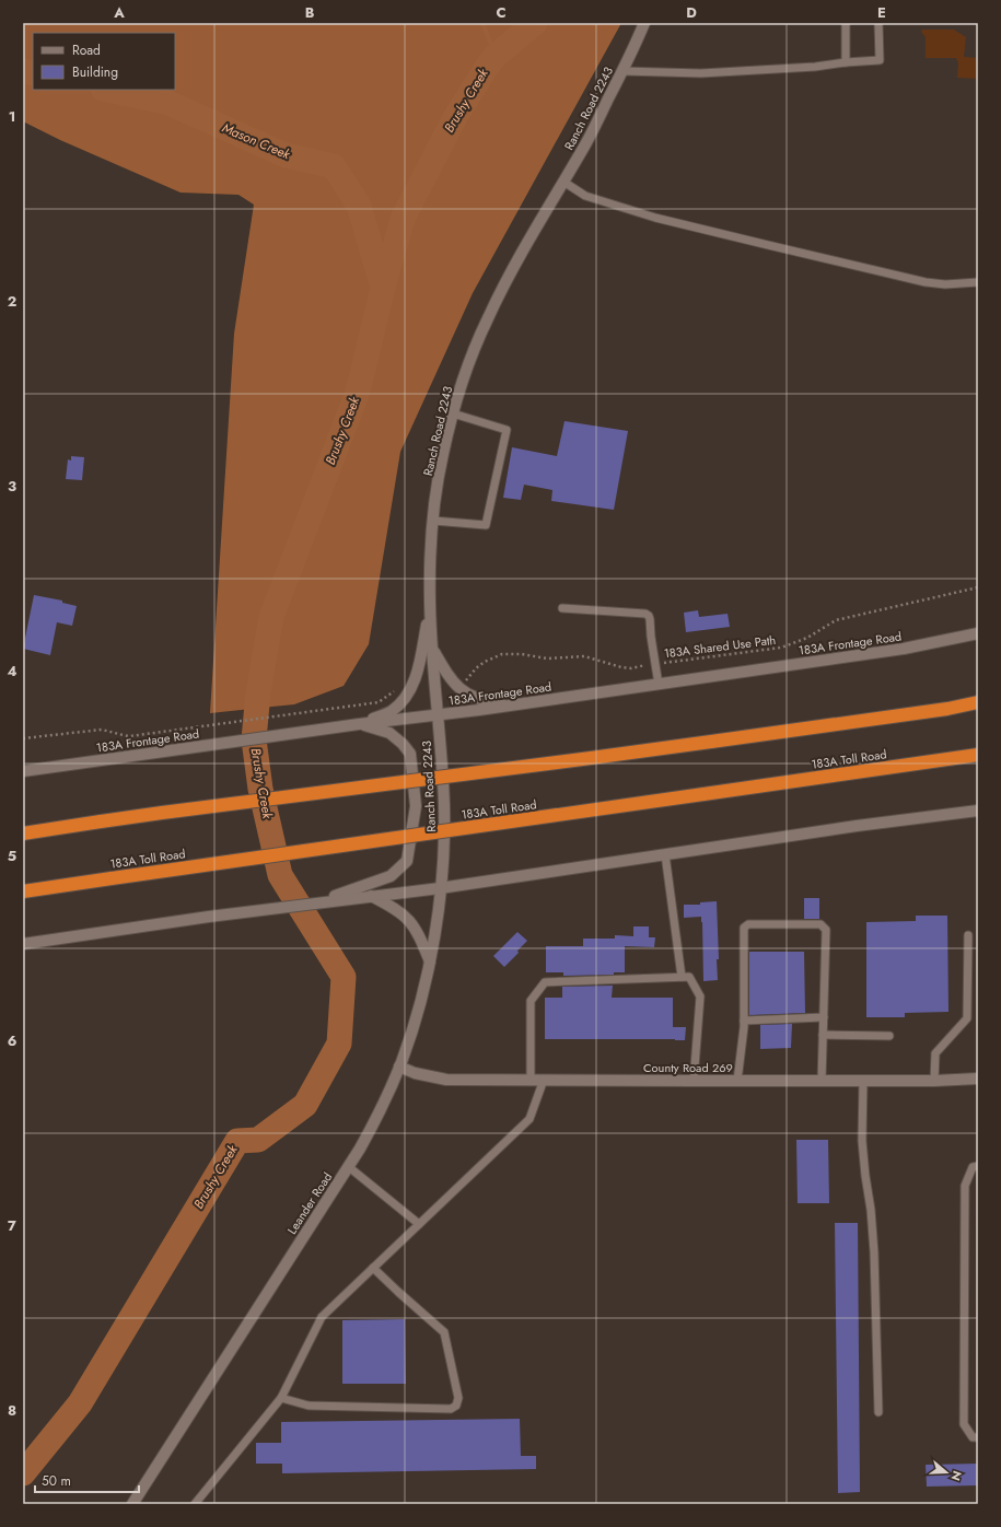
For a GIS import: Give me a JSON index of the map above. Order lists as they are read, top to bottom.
{
  "streets": {
    "highway": ["183A Toll Road"],
    "main road": [
      "Ranch Road 2243",
      "183A Frontage Road",
      "County Road 269",
      "Leander Road"
    ],
    "path": ["183A Shared Use Path"]
  },
  "crossings": [
    ["Ranch Road 2243", "183A Frontage Road"],
    ["Ranch Road 2243", "Leander Road"],
    ["County Road 269", "Leander Road"]
  ],
  "water": ["Brushy Creek", "Mason Creek"],
  "legend": ["Road", "Building"],
  "scale_bar": "50 m",
  "north": "right",
  "grid": {
    "columns": [
      "A",
      "B",
      "C",
      "D",
      "E"
    ],
    "rows": [
      "1",
      "2",
      "3",
      "4",
      "5",
      "6",
      "7",
      "8"
    ]
  }
}
